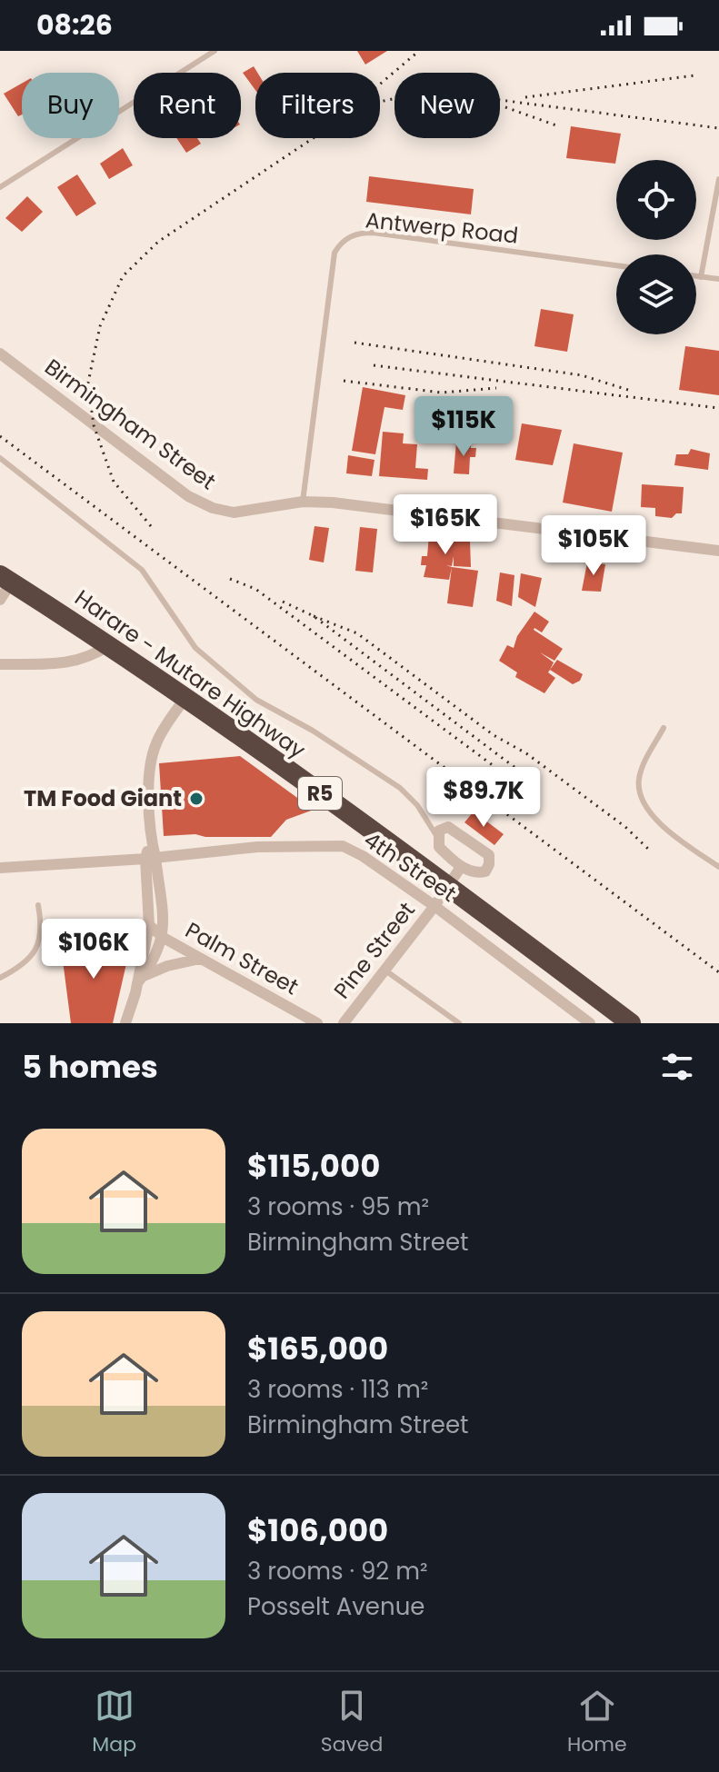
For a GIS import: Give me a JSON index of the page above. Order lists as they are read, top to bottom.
{
  "streets": {
    "highway": ["Harare - Mutare Highway", "R5"],
    "street": [
      "Birmingham Street",
      "4th Street",
      "Pine Street",
      "Palm Street"
    ],
    "lane": ["Antwerp Road"]
  },
  "crossings": [
    ["Antwerp Road", "Birmingham Street"],
    ["Harare - Mutare Highway", "Pine Street"],
    ["4th Street", "Pine Street"]
  ],
  "places": ["TM Food Giant"],
  "page": {
    "status": "08:26",
    "chip": [
      "Buy",
      "Rent",
      "Filters",
      "New"
    ],
    "price": [
      "$115K",
      "$165K",
      "$105K",
      "$89.7K",
      "$106K"
    ],
    "heading": "5 homes",
    "list": [
      {
        "name": "$115,000",
        "note": "3 rooms · 95 m² · Birmingham Street"
      },
      {
        "name": "$165,000",
        "note": "3 rooms · 113 m² · Birmingham Street"
      },
      {
        "name": "$106,000",
        "note": "3 rooms · 92 m² · Posselt Avenue"
      }
    ],
    "tabs": ["Map", "Saved", "Home"]
  }
}
